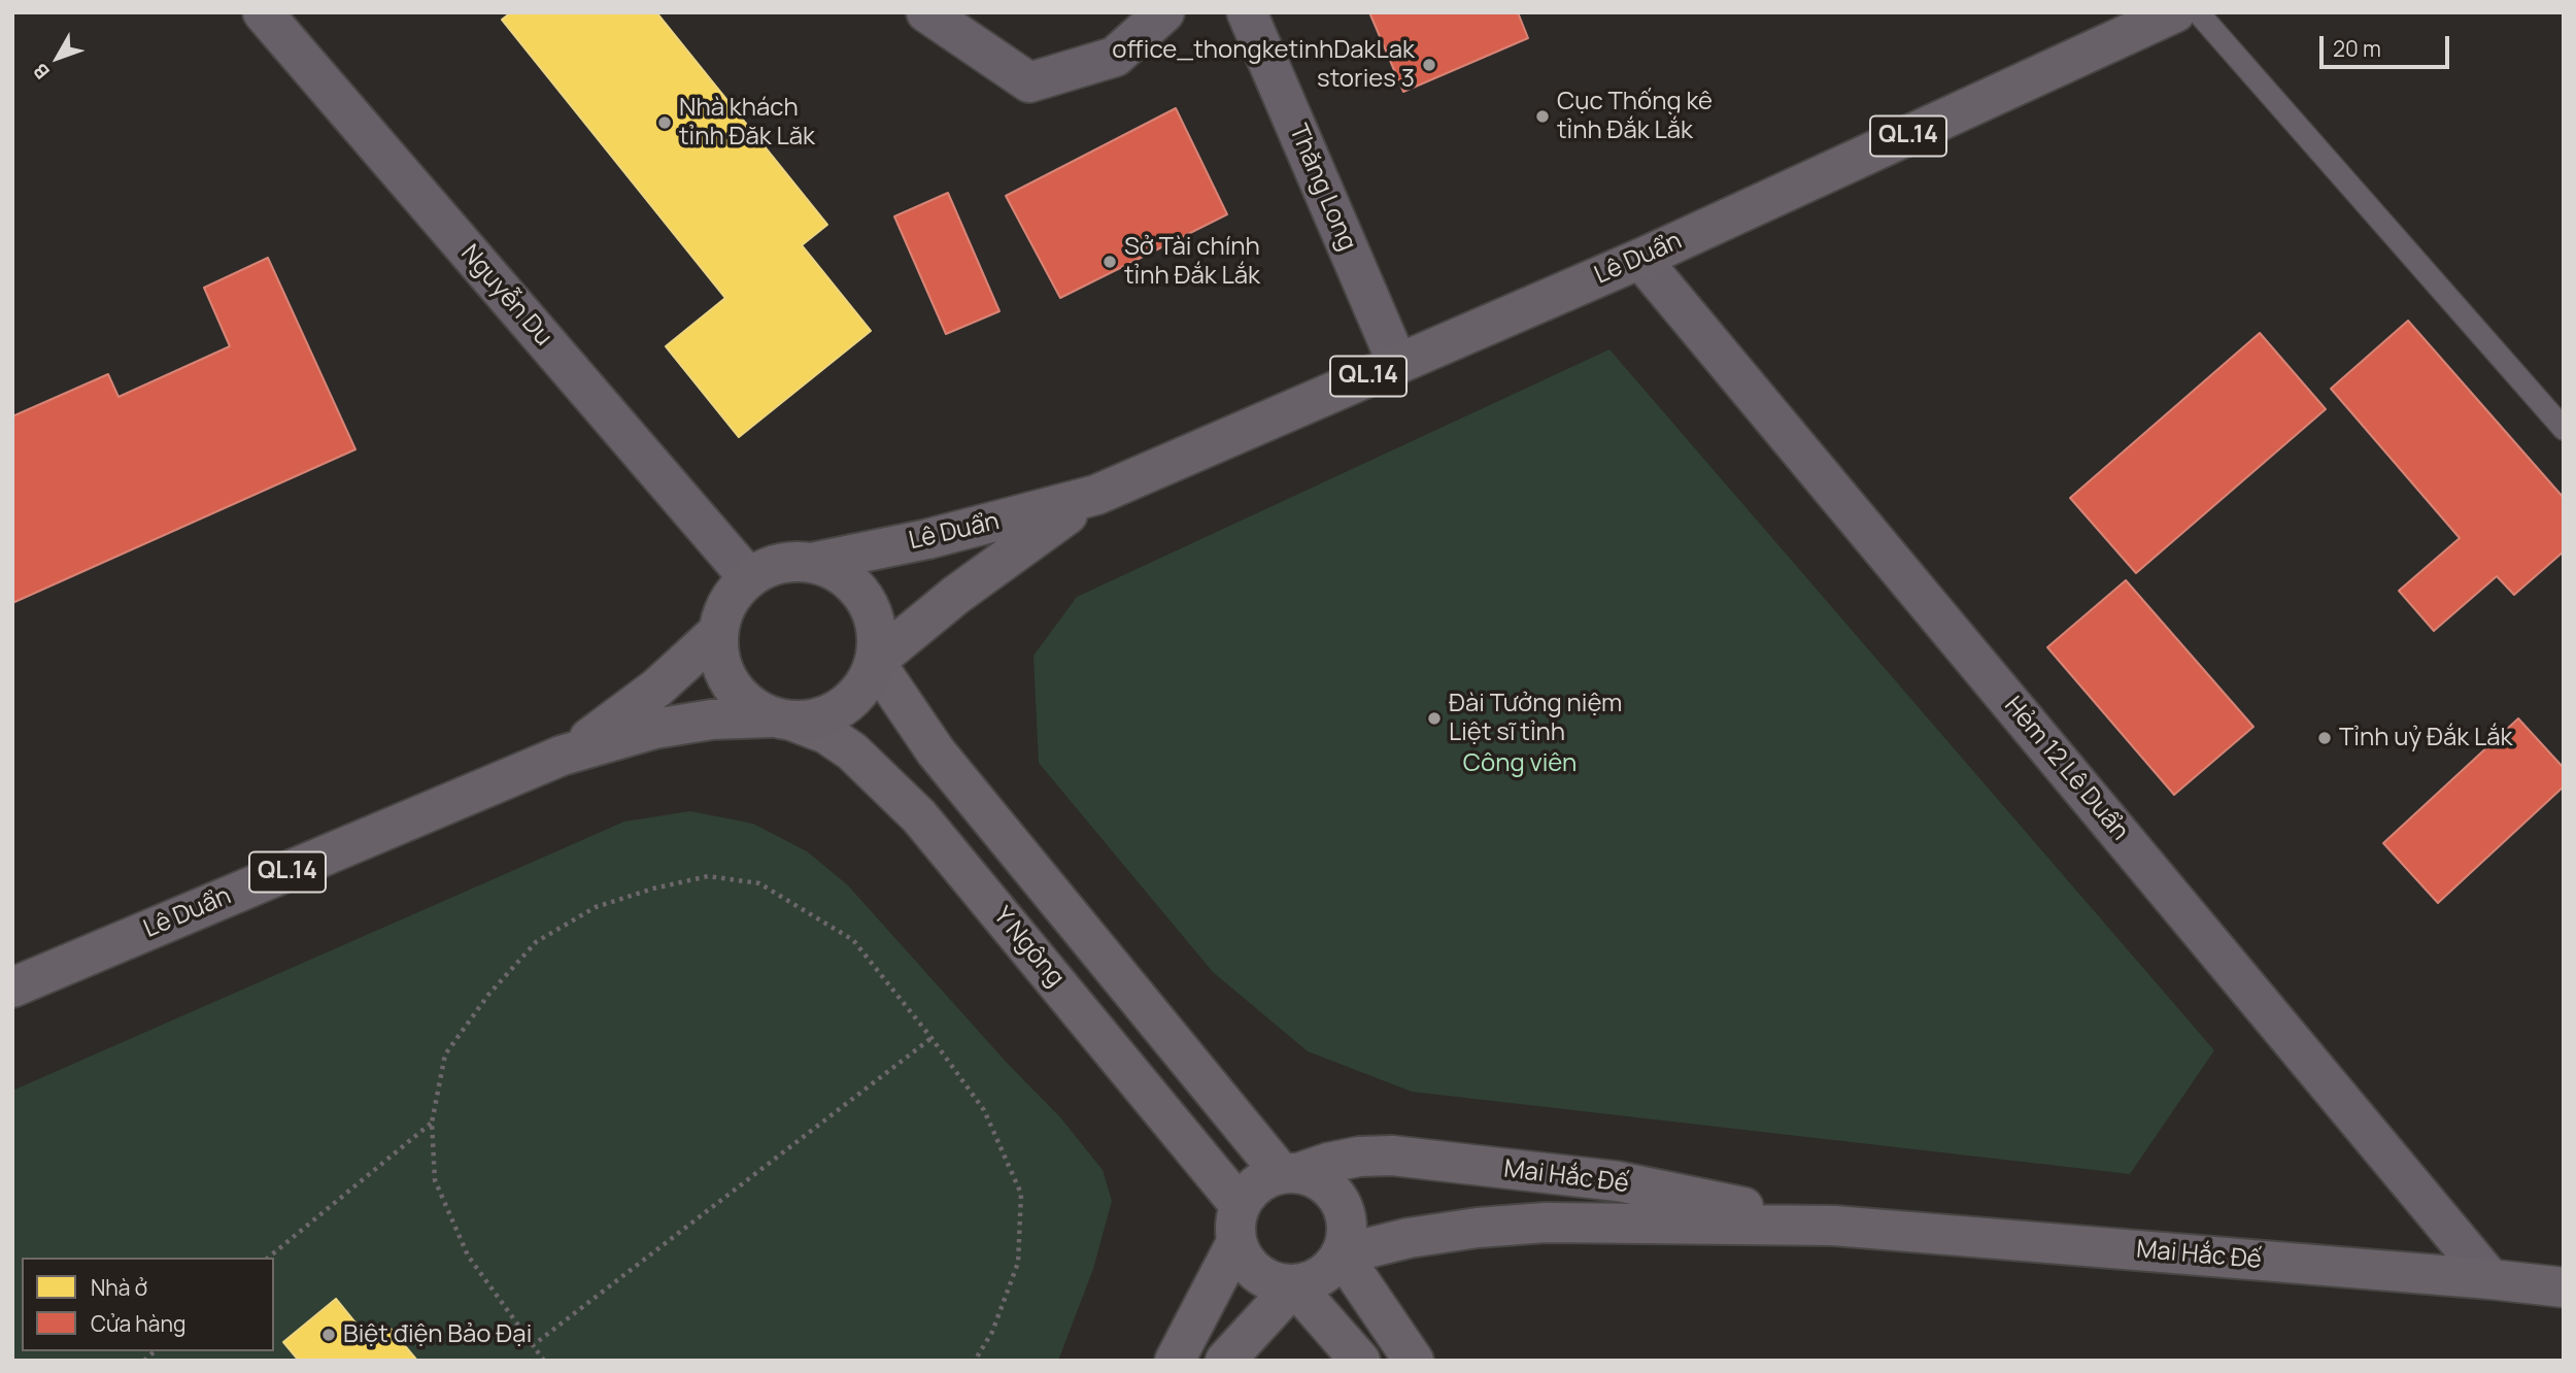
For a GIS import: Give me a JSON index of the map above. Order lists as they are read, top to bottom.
{
  "streets": {
    "main road": ["QL.14", "Lê Duẩn"],
    "street": [
      "Thăng Long",
      "Nguyễn Du",
      "Hẻm 12 Lê Duẩn",
      "Y Ngông",
      "Mai Hắc Đế"
    ]
  },
  "crossings": [
    ["Thăng Long", "Lê Duẩn"],
    ["Lê Duẩn", "Nguyễn Du"],
    ["Lê Duẩn", "Hẻm 12 Lê Duẩn"],
    ["Lê Duẩn", "Y Ngông"],
    ["Nguyễn Du", "Y Ngông"],
    ["Hẻm 12 Lê Duẩn", "Mai Hắc Đế"],
    ["Y Ngông", "Mai Hắc Đế"]
  ],
  "parks": ["Công viên"],
  "places": [
    "office_thongketinhDakLak stories 3",
    "Cục Thống kê tỉnh Đắk Lắk",
    "Nhà khách tỉnh Đăk Lăk",
    "Sở Tài chính tỉnh Đắk Lắk",
    "Đài Tưởng niệm Liệt sĩ tỉnh",
    "Tỉnh uỷ Đắk Lắk",
    "Biệt điện Bảo Đại"
  ],
  "legend": ["Nhà ở", "Cửa hàng"],
  "scale_bar": "20 m",
  "north": "bottom left"
}
